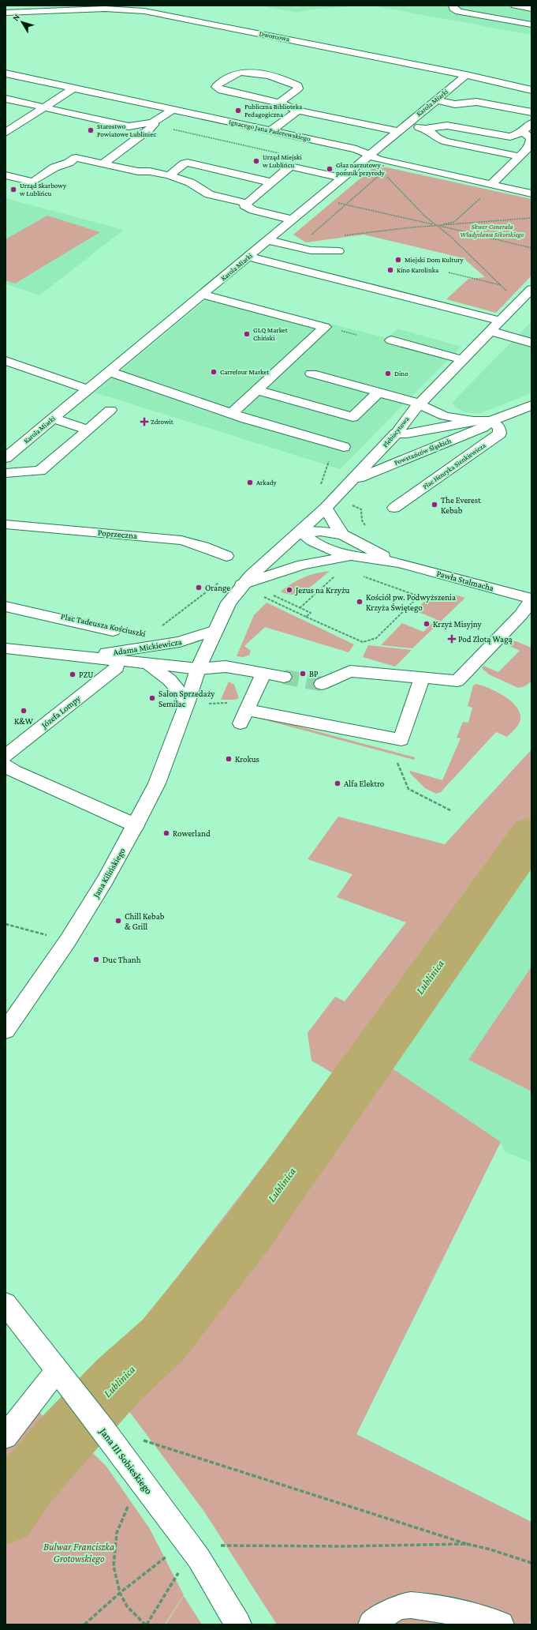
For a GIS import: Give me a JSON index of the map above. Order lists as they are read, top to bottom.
{
  "streets": {
    "street": [
      "Dworcowa",
      "Karola Miarki",
      "Ignacego Jana Paderewskiego",
      "Plebiscytowa",
      "Powstańców Śląskich",
      "Plac Henryka Sienkiewicza",
      "Poprzeczna",
      "Pawła Stalmacha",
      "Plac Tadeusza Kościuszki",
      "Adama Mickiewicza",
      "Józefa Lompy",
      "Jana Kilińskiego",
      "Jana III Sobieskiego"
    ]
  },
  "crossings": [
    ["Dworcowa", "Karola Miarki"],
    ["Karola Miarki", "Ignacego Jana Paderewskiego"],
    ["Plebiscytowa", "Powstańców Śląskich"],
    ["Plebiscytowa", "Pawła Stalmacha"],
    ["Powstańców Śląskich", "Plac Henryka Sienkiewicza"]
  ],
  "water": ["Lublinica"],
  "parks": ["Skwer Generała Władysława Sikorskiego", "Bulwar Franciszka Grotowskiego"],
  "places": {
    "other": [
      "Publiczna Biblioteka Pedagogiczna",
      "Starostwo Powiatowe Lubliniec",
      "Urząd Miejski w Lublińcu",
      "Głaz narzutowy - pomnik przyrody",
      "Urząd Skarbowy w Lublińcu",
      "Miejski Dom Kultury",
      "Kino Karolinka",
      "GLQ Market Chiński",
      "Carrefour Market",
      "Dino",
      "Arkady",
      "The Everest Kebab",
      "Orange",
      "Jezus na Krzyżu",
      "Kościół pw. Podwyższenia Krzyża Świętego",
      "Krzyż Misyjny",
      "BP",
      "PZU",
      "Salon Sprzedaży Semilac",
      "K&W",
      "Krokus",
      "Alfa Elektro",
      "Rowerland",
      "Chill Kebab & Grill",
      "Duc Thanh"
    ],
    "health": ["Zdrowit", "Pod Złotą Wagą"]
  },
  "north": "top left"
}
